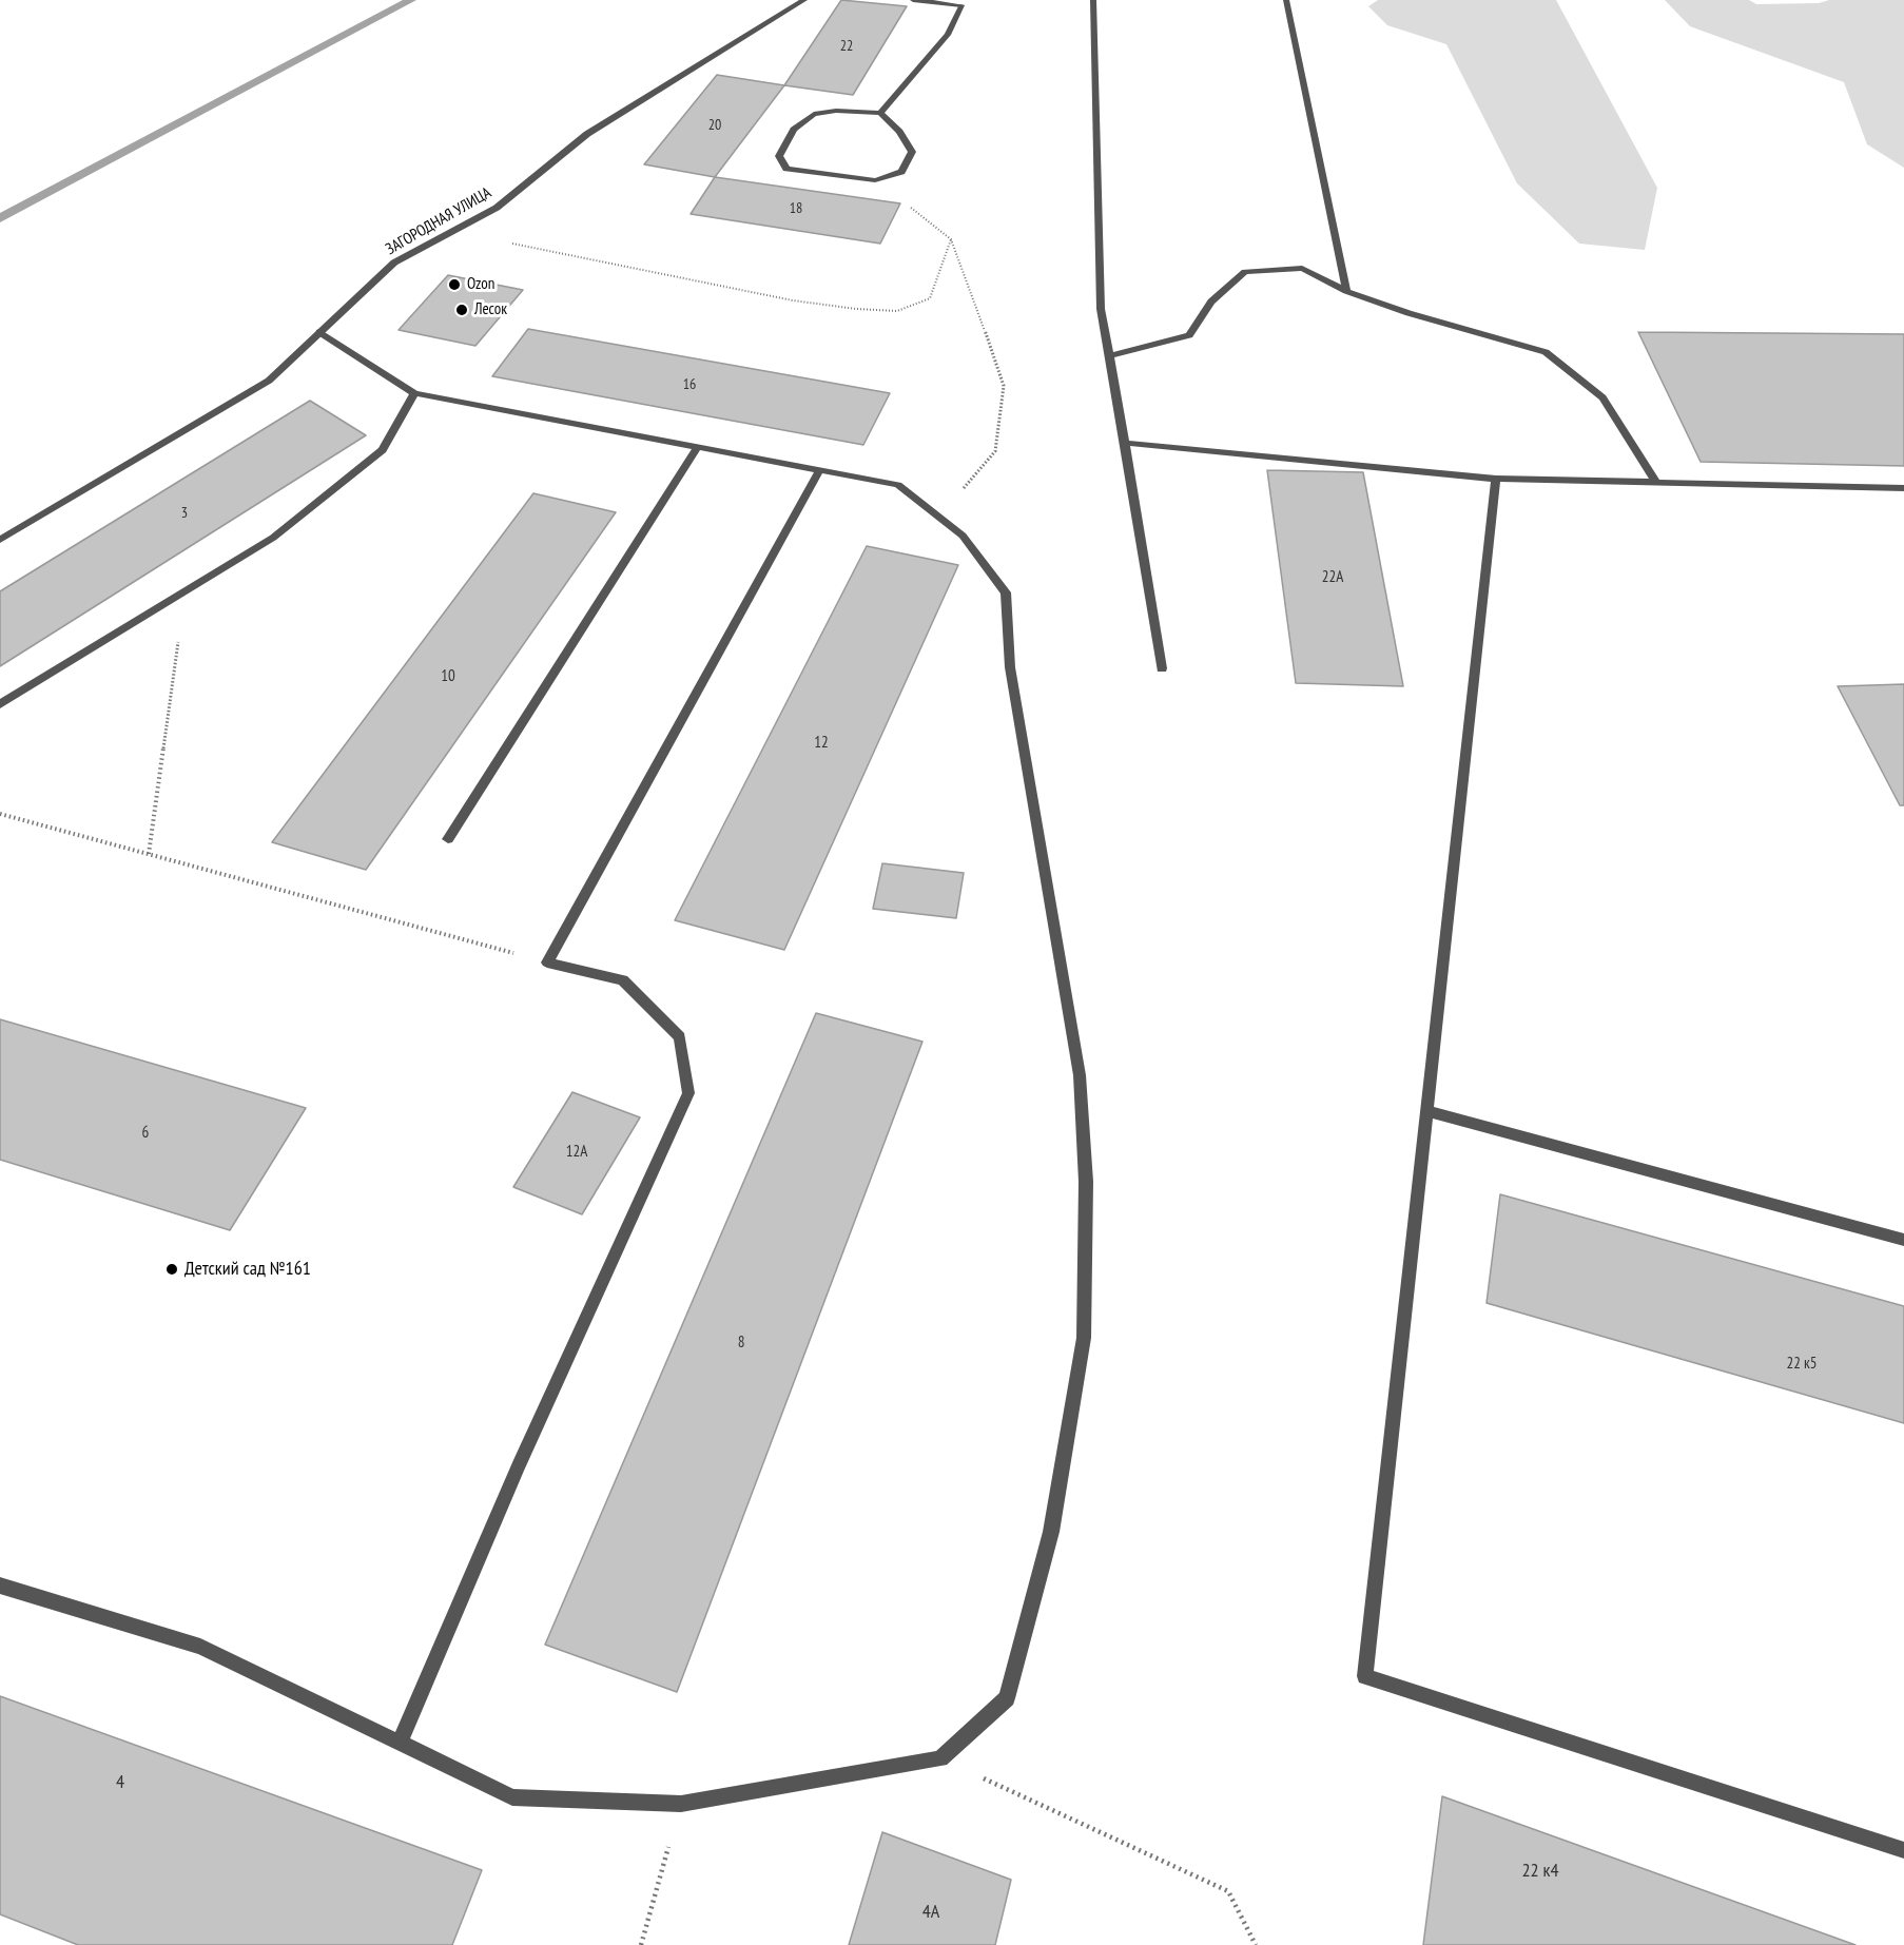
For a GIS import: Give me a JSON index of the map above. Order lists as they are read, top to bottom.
{
  "streets": {
    "street": ["ЗАГОРОДНАЯ УЛИЦА"]
  },
  "places": ["Ozon", "Лесок", "Детский сад №161"],
  "house_numbers": [
    "22",
    "20",
    "18",
    "16",
    "3",
    "22А",
    "10",
    "12",
    "6",
    "12А",
    "8",
    "22 к5",
    "4",
    "22 к4",
    "4А"
  ]
}
